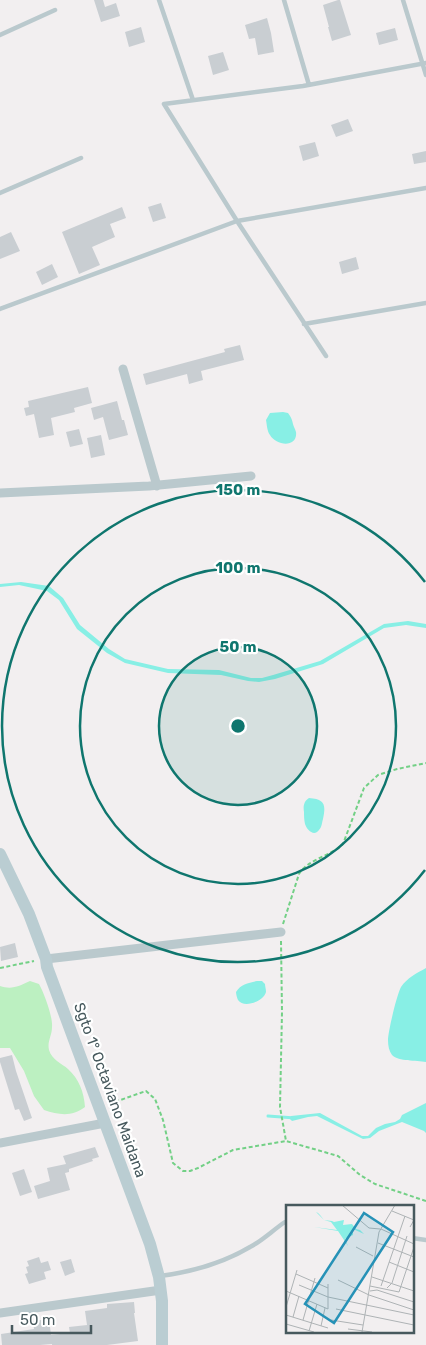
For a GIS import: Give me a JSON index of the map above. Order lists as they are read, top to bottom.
{
  "streets": {
    "main road": ["Sgto 1° Octaviano Maidana"]
  },
  "scale_bar": "50 m",
  "rings": ["150 m", "100 m", "50 m"]
}
